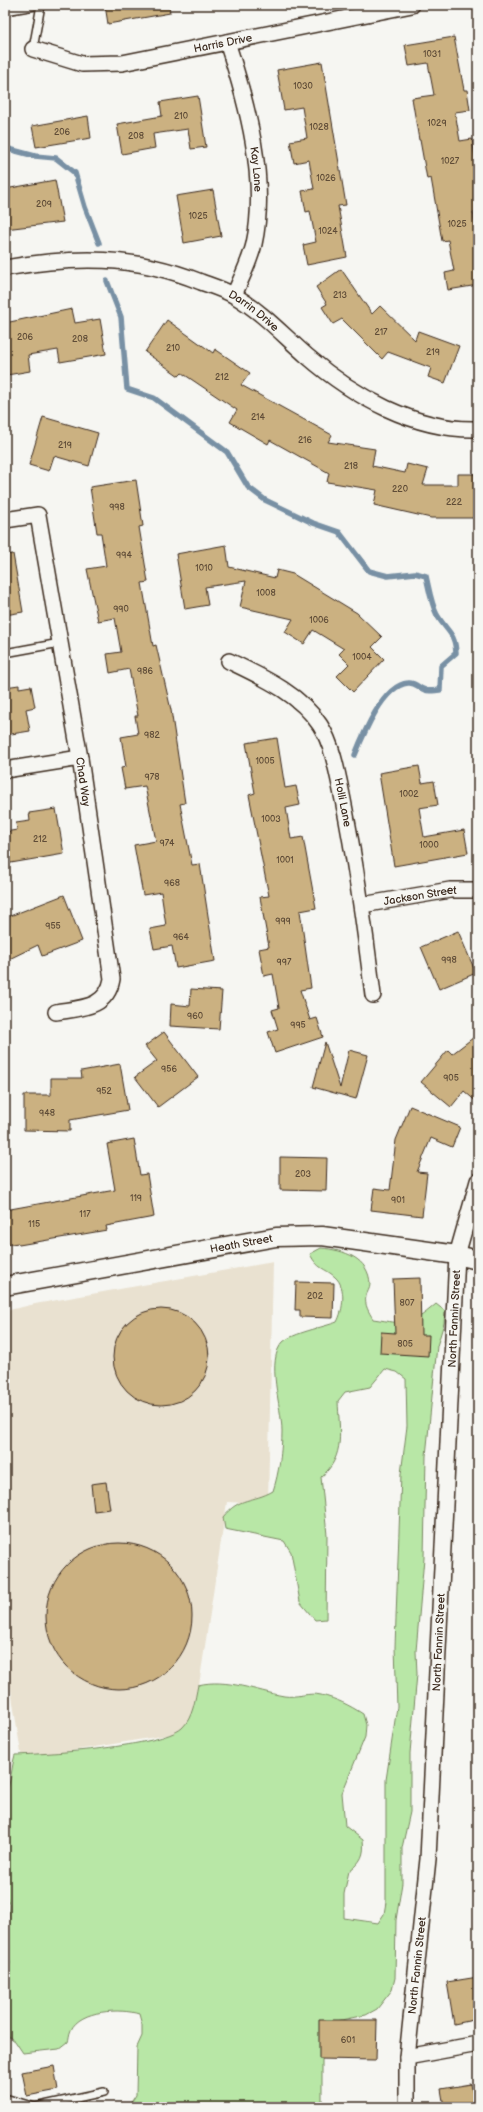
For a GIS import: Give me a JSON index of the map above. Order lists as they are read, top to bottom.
{
  "streets": {
    "street": [
      "Harris Drive",
      "Kay Lane",
      "Darrin Drive",
      "Chad Way",
      "Holli Lane",
      "Jackson Street",
      "Heath Street",
      "North Fannin Street"
    ]
  },
  "crossings": [
    ["Harris Drive", "Kay Lane"],
    ["Kay Lane", "Darrin Drive"],
    ["Holli Lane", "Jackson Street"],
    ["Heath Street", "North Fannin Street"]
  ],
  "house_numbers": [
    "1031",
    "1030",
    "210",
    "1029",
    "1028",
    "206",
    "208",
    "1027",
    "1026",
    "209",
    "1025",
    "1025",
    "1024",
    "213",
    "217",
    "206",
    "208",
    "210",
    "219",
    "212",
    "214",
    "216",
    "219",
    "218",
    "220",
    "222",
    "998",
    "994",
    "1010",
    "1008",
    "990",
    "1006",
    "1004",
    "986",
    "982",
    "1005",
    "978",
    "1002",
    "1003",
    "212",
    "974",
    "1000",
    "1001",
    "968",
    "999",
    "955",
    "964",
    "998",
    "997",
    "960",
    "995",
    "956",
    "905",
    "952",
    "948",
    "203",
    "119",
    "901",
    "117",
    "115",
    "202",
    "807",
    "805",
    "601"
  ]
}
